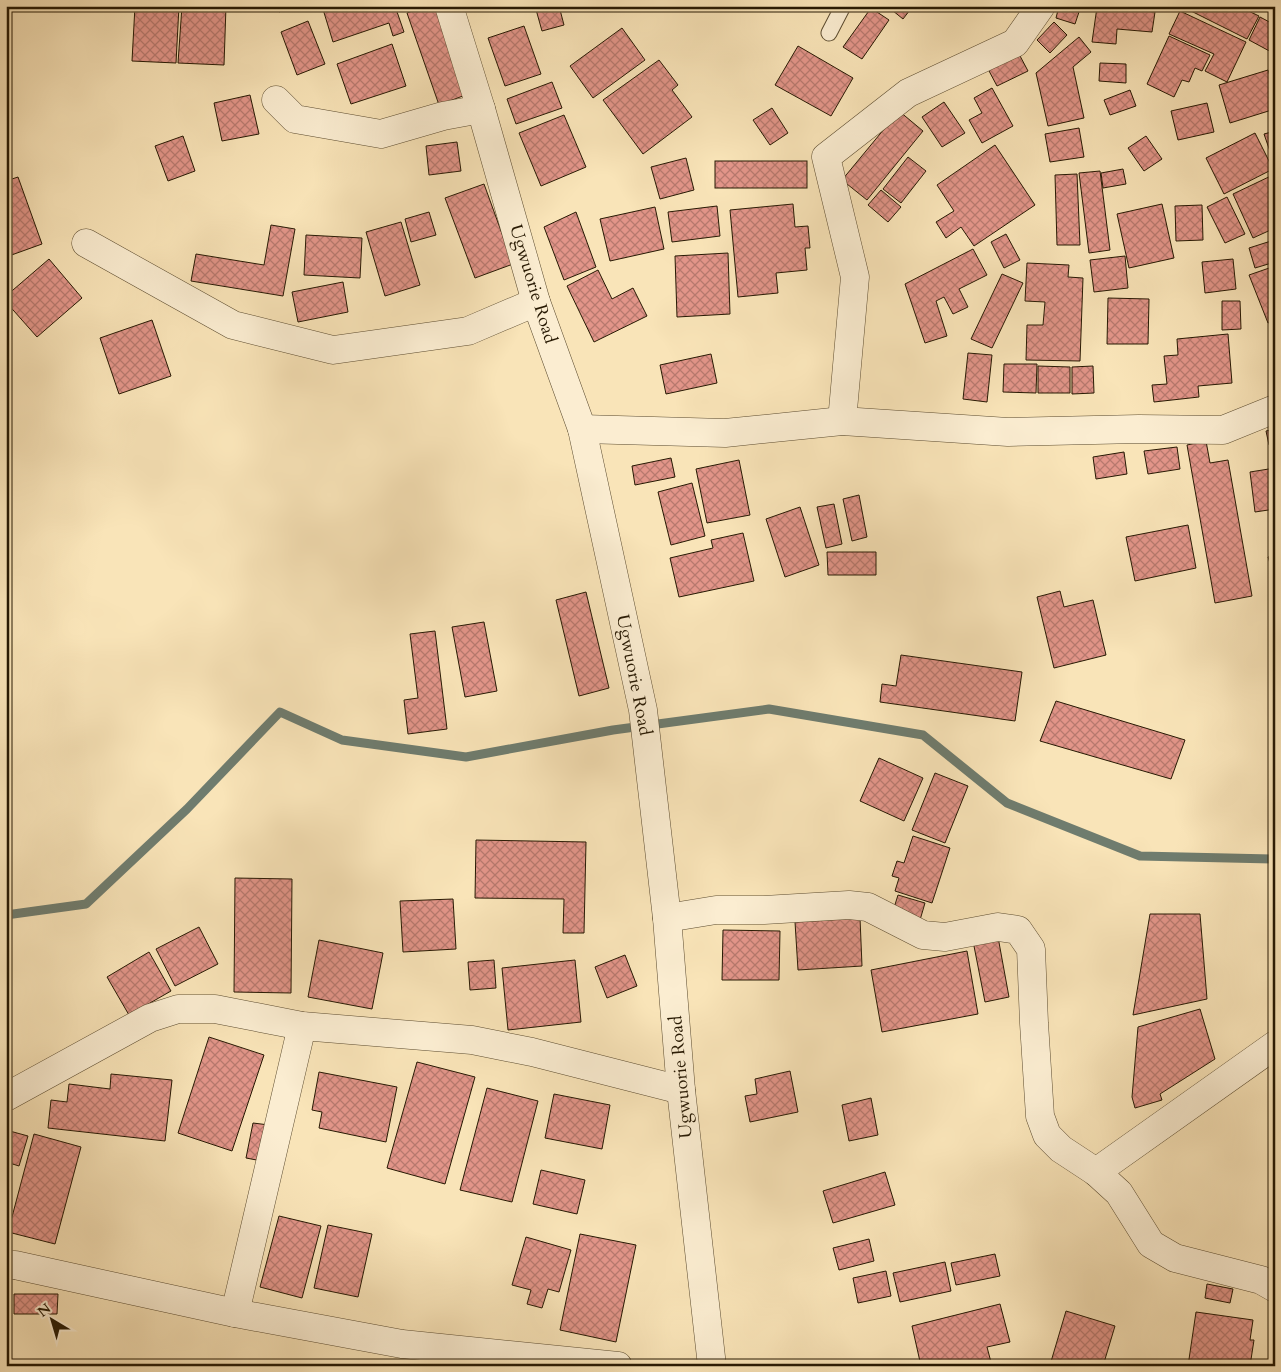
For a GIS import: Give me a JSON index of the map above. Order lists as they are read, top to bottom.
{
  "streets": {
    "street": ["Ugwuorie Road"]
  },
  "north": "top left"
}
